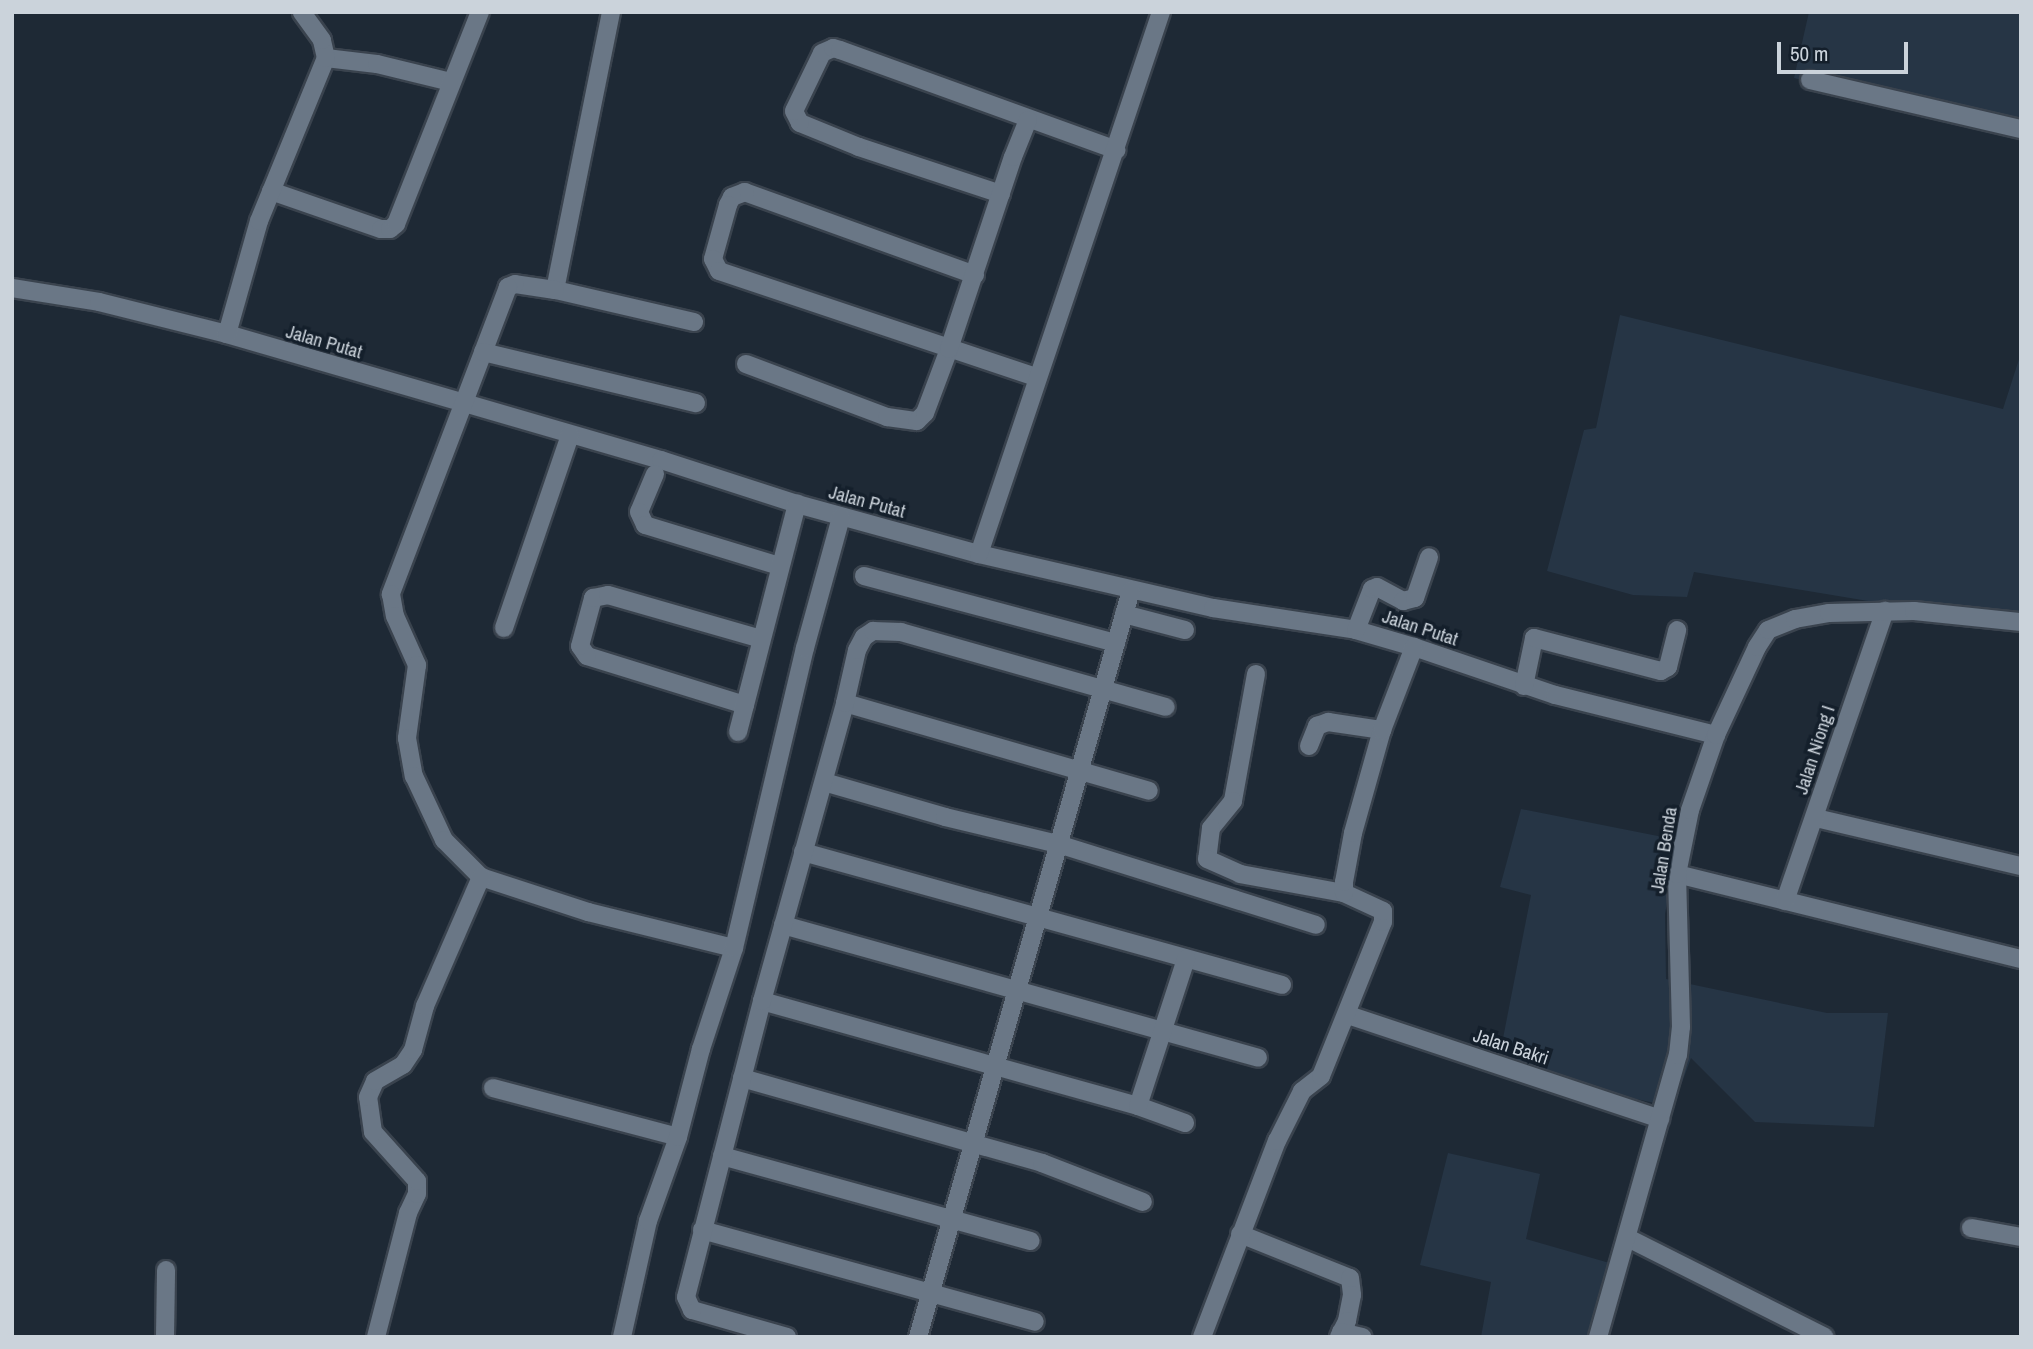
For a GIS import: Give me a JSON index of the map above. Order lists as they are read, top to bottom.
{
  "streets": {
    "street": [
      "Jalan Putat",
      "Jalan Niong I",
      "Jalan Benda",
      "Jalan Bakri"
    ]
  },
  "crossings": [
    ["Jalan Putat", "Jalan Benda"],
    ["Jalan Niong I", "Jalan Benda"],
    ["Jalan Benda", "Jalan Bakri"]
  ],
  "scale_bar": "50 m"
}
